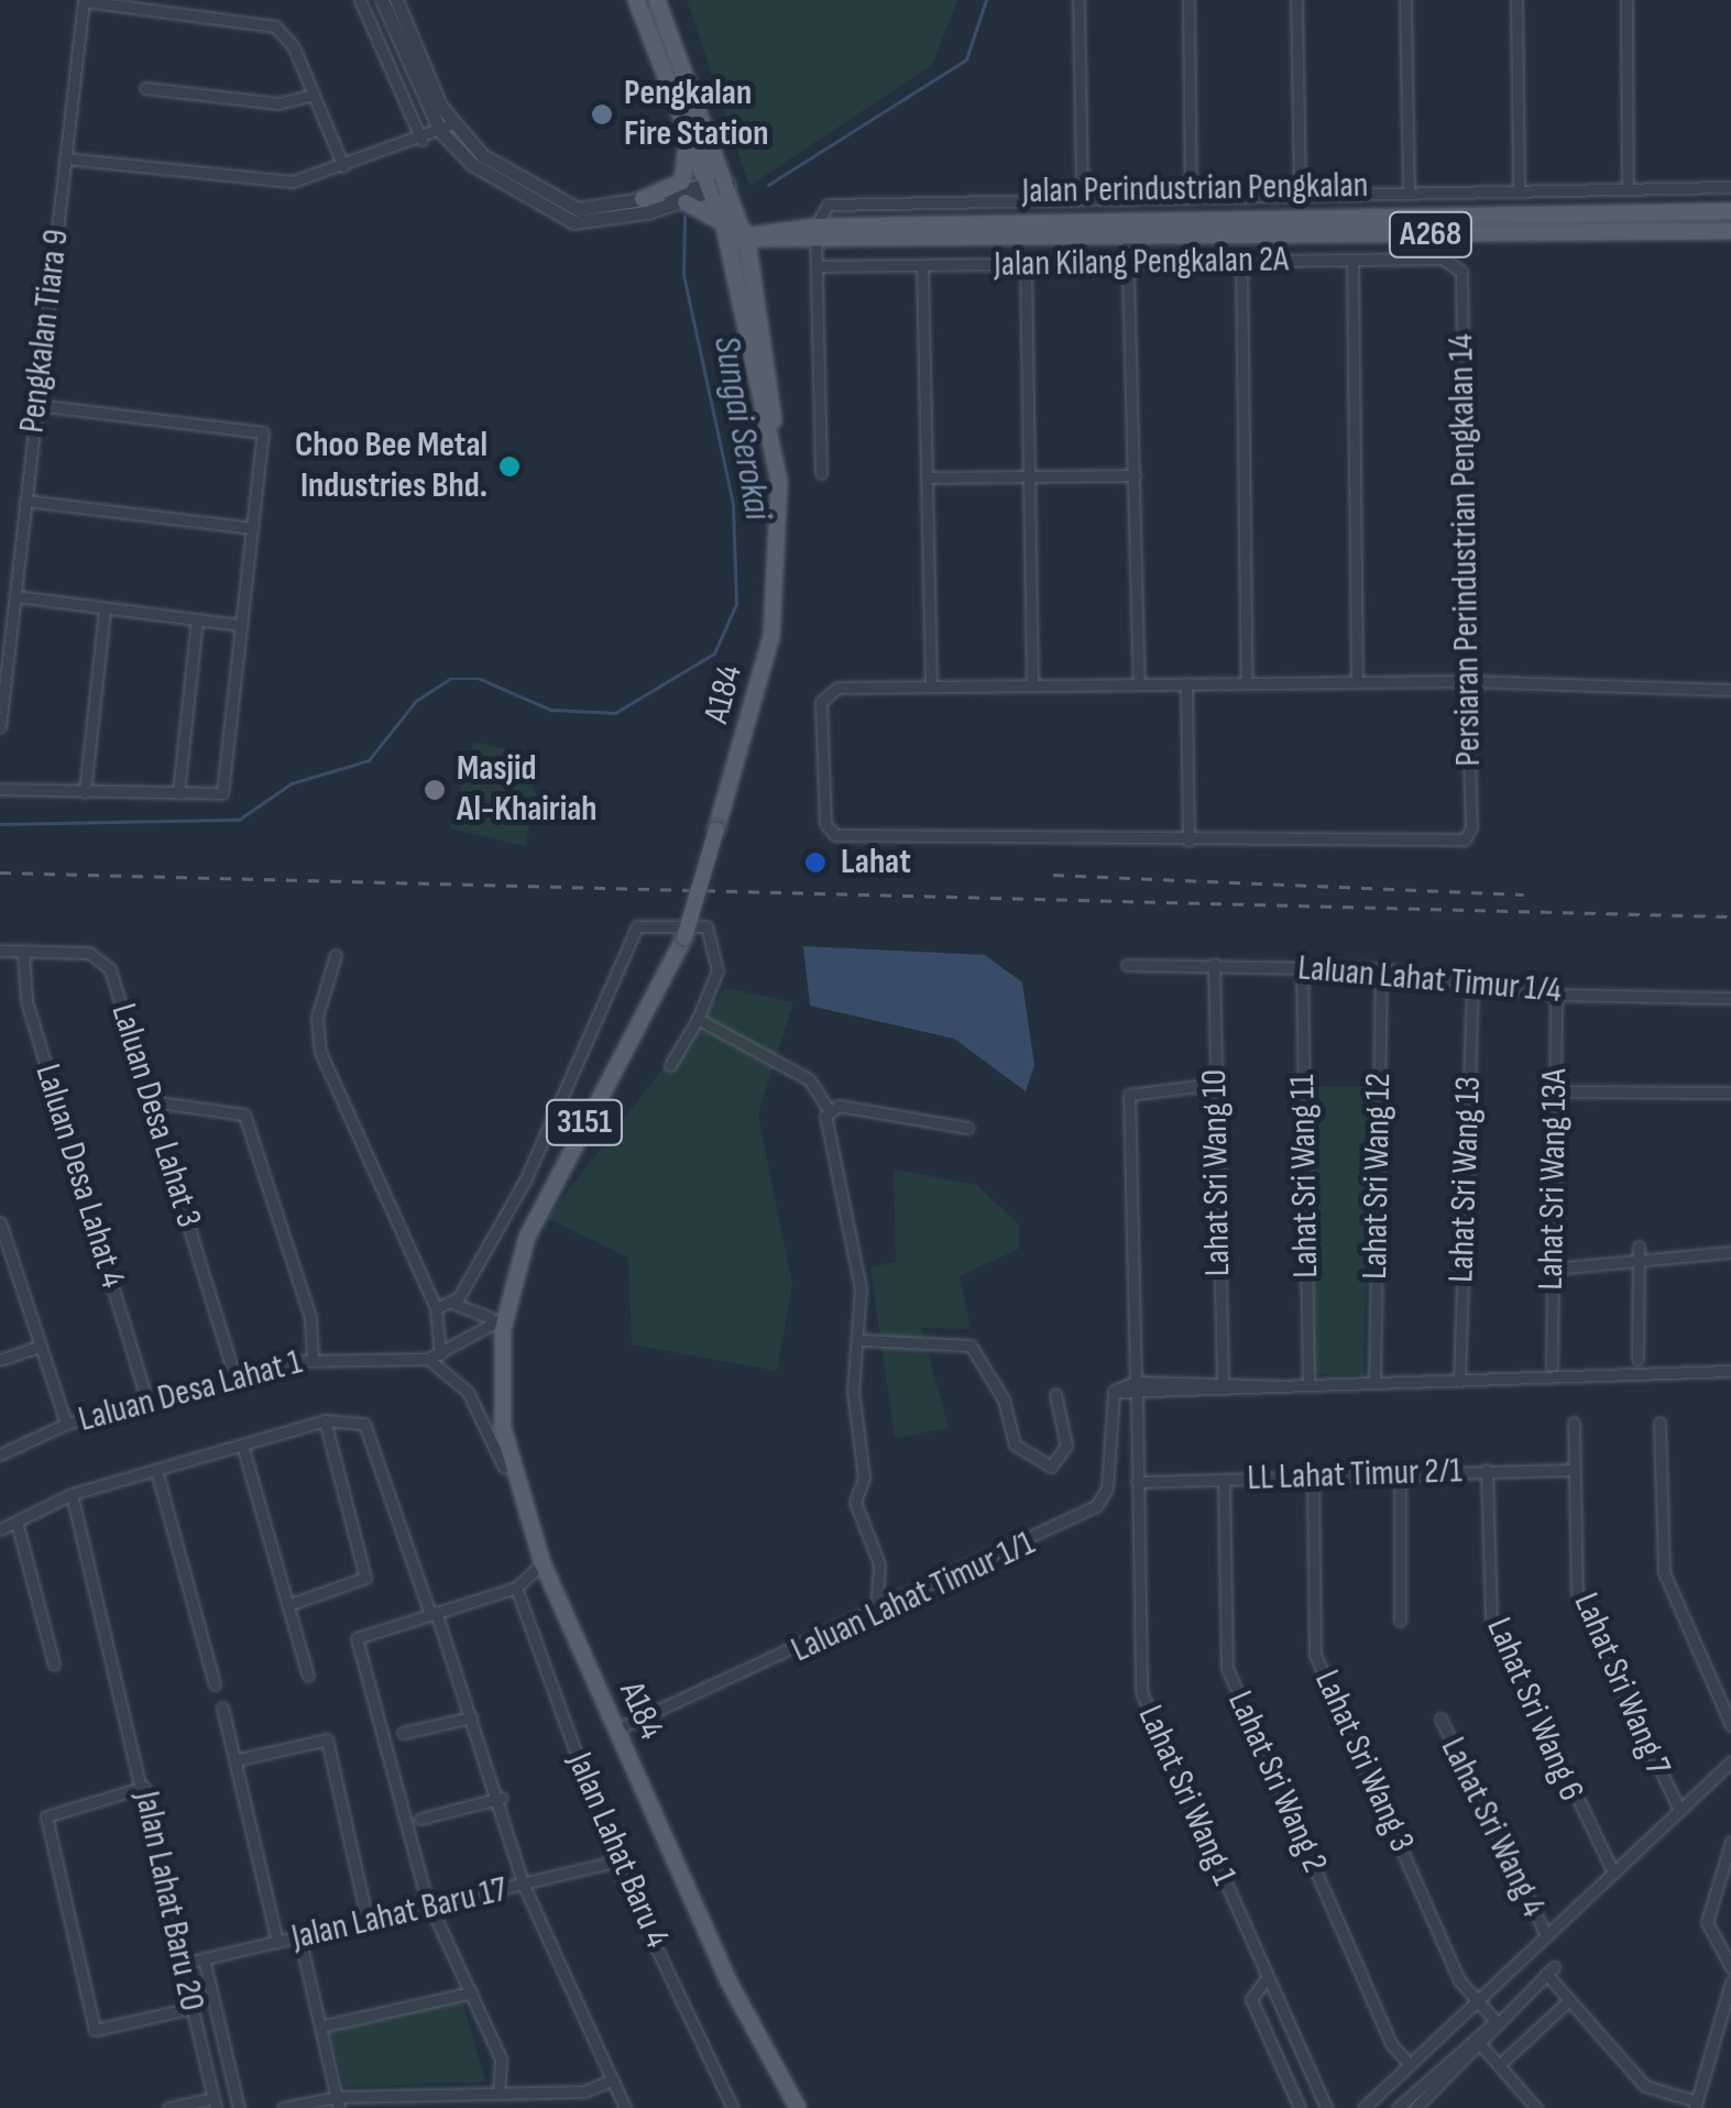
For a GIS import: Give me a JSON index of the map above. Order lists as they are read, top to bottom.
{
  "streets": {
    "main road": [
      "Jalan Perindustrian Pengkalan",
      "A268",
      "A184",
      "3151"
    ],
    "street": [
      "Jalan Kilang Pengkalan 2A",
      "Pengkalan Tiara 9",
      "Persiaran Perindustrian Pengkalan 14",
      "Laluan Lahat Timur 1/4",
      "Laluan Desa Lahat 3",
      "Lahat Sri Wang 10",
      "Laluan Desa Lahat 4",
      "Lahat Sri Wang 11",
      "Lahat Sri Wang 12",
      "Lahat Sri Wang 13",
      "Lahat Sri Wang 13A",
      "Laluan Desa Lahat 1",
      "LL Lahat Timur 2/1",
      "Laluan Lahat Timur 1/1",
      "Lahat Sri Wang 7",
      "Lahat Sri Wang 6",
      "Lahat Sri Wang 3",
      "Lahat Sri Wang 2",
      "Lahat Sri Wang 1",
      "Lahat Sri Wang 4",
      "Jalan Lahat Baru 4",
      "Jalan Lahat Baru 20",
      "Jalan Lahat Baru 17"
    ]
  },
  "crossings": [
    ["Jalan Perindustrian Pengkalan", "3151"],
    ["Jalan Kilang Pengkalan 2A", "Persiaran Perindustrian Pengkalan 14"],
    ["A184", "3151"],
    ["A184", "Laluan Desa Lahat 1"],
    ["A184", "Laluan Lahat Timur 1/1"],
    ["Laluan Lahat Timur 1/4", "Lahat Sri Wang 10"],
    ["Laluan Lahat Timur 1/4", "Lahat Sri Wang 11"],
    ["Laluan Lahat Timur 1/4", "Lahat Sri Wang 12"],
    ["Laluan Lahat Timur 1/4", "Lahat Sri Wang 13"],
    ["Laluan Lahat Timur 1/4", "Lahat Sri Wang 13A"],
    ["Laluan Desa Lahat 3", "Laluan Desa Lahat 4"],
    ["Laluan Desa Lahat 3", "Laluan Desa Lahat 1"],
    ["Laluan Desa Lahat 4", "Laluan Desa Lahat 1"],
    ["LL Lahat Timur 2/1", "Lahat Sri Wang 7"],
    ["LL Lahat Timur 2/1", "Lahat Sri Wang 6"],
    ["LL Lahat Timur 2/1", "Lahat Sri Wang 3"],
    ["LL Lahat Timur 2/1", "Lahat Sri Wang 2"],
    ["LL Lahat Timur 2/1", "Lahat Sri Wang 1"],
    ["Jalan Lahat Baru 4", "Jalan Lahat Baru 17"],
    ["Jalan Lahat Baru 20", "Jalan Lahat Baru 17"]
  ],
  "water": ["Sungai Serokai"],
  "places": [
    "Pengkalan Fire Station",
    "Choo Bee Metal Industries Bhd.",
    "Masjid Al-Khairiah",
    "Lahat"
  ]
}
